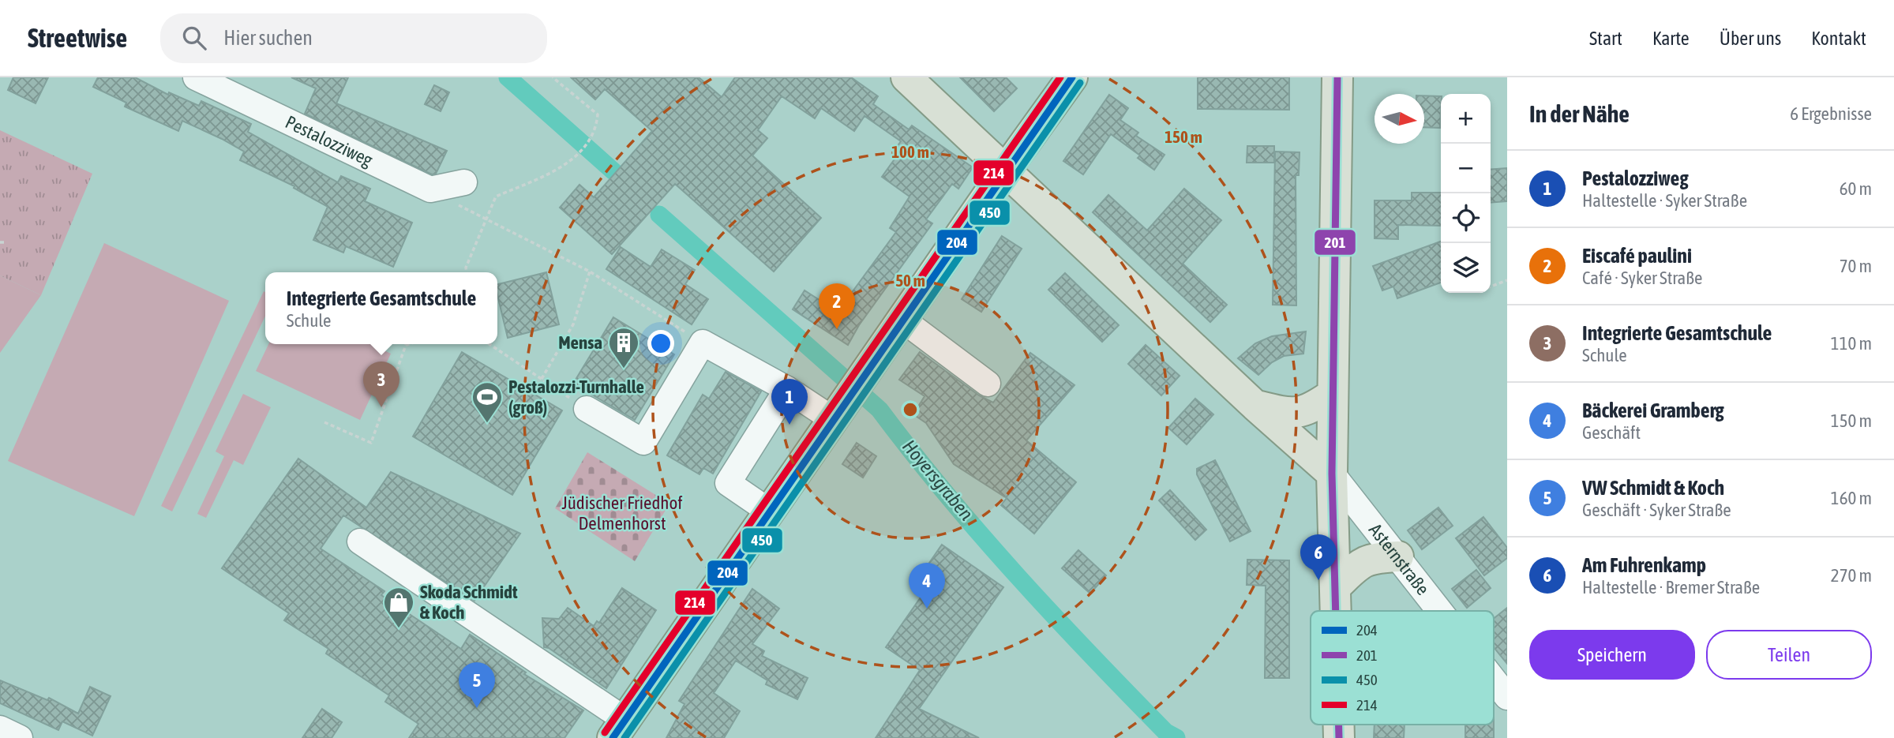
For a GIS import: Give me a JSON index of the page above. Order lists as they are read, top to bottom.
{
  "streets": {
    "street": ["Pestalozziweg", "Asternstraße"]
  },
  "water": ["Hoyersgraben"],
  "parks": ["Jüdischer Friedhof Delmenhorst"],
  "places": {
    "building": ["Mensa"],
    "sports": ["Pestalozzi-Turnhalle (groß)"],
    "shop": ["Skoda Schmidt & Koch"]
  },
  "lines": [
    "transit line 204",
    "transit line 201",
    "transit line 214",
    "transit line 450"
  ],
  "legend": [
    "204",
    "201",
    "450",
    "214"
  ],
  "north": "right",
  "page": {
    "header": "Streetwise",
    "search": "Hier suchen",
    "nav": [
      "Start",
      "Karte",
      "Über uns",
      "Kontakt"
    ],
    "heading": ["In der Nähe", "6 Ergebnisse"],
    "map_buttons": ["+", "−"],
    "list": [
      {
        "mark": "1",
        "name": "Pestalozziweg",
        "note": "Haltestelle · Syker Straße",
        "value": "60 m"
      },
      {
        "mark": "2",
        "name": "Eiscafé paulini",
        "note": "Café · Syker Straße",
        "value": "70 m"
      },
      {
        "mark": "3",
        "name": "Integrierte Gesamtschule",
        "note": "Schule",
        "value": "110 m"
      },
      {
        "mark": "4",
        "name": "Bäckerei Gramberg",
        "note": "Geschäft",
        "value": "150 m"
      },
      {
        "mark": "5",
        "name": "VW Schmidt & Koch",
        "note": "Geschäft · Syker Straße",
        "value": "160 m"
      },
      {
        "mark": "6",
        "name": "Am Fuhrenkamp",
        "note": "Haltestelle · Bremer Straße",
        "value": "270 m"
      }
    ],
    "popup": ["Integrierte Gesamtschule", "Schule"],
    "pins": [
      "2",
      "3",
      "1",
      "6",
      "4",
      "5"
    ],
    "buttons": ["Speichern", "Teilen"]
  },
  "rings": ["150 m", "100 m", "50 m"]
}
